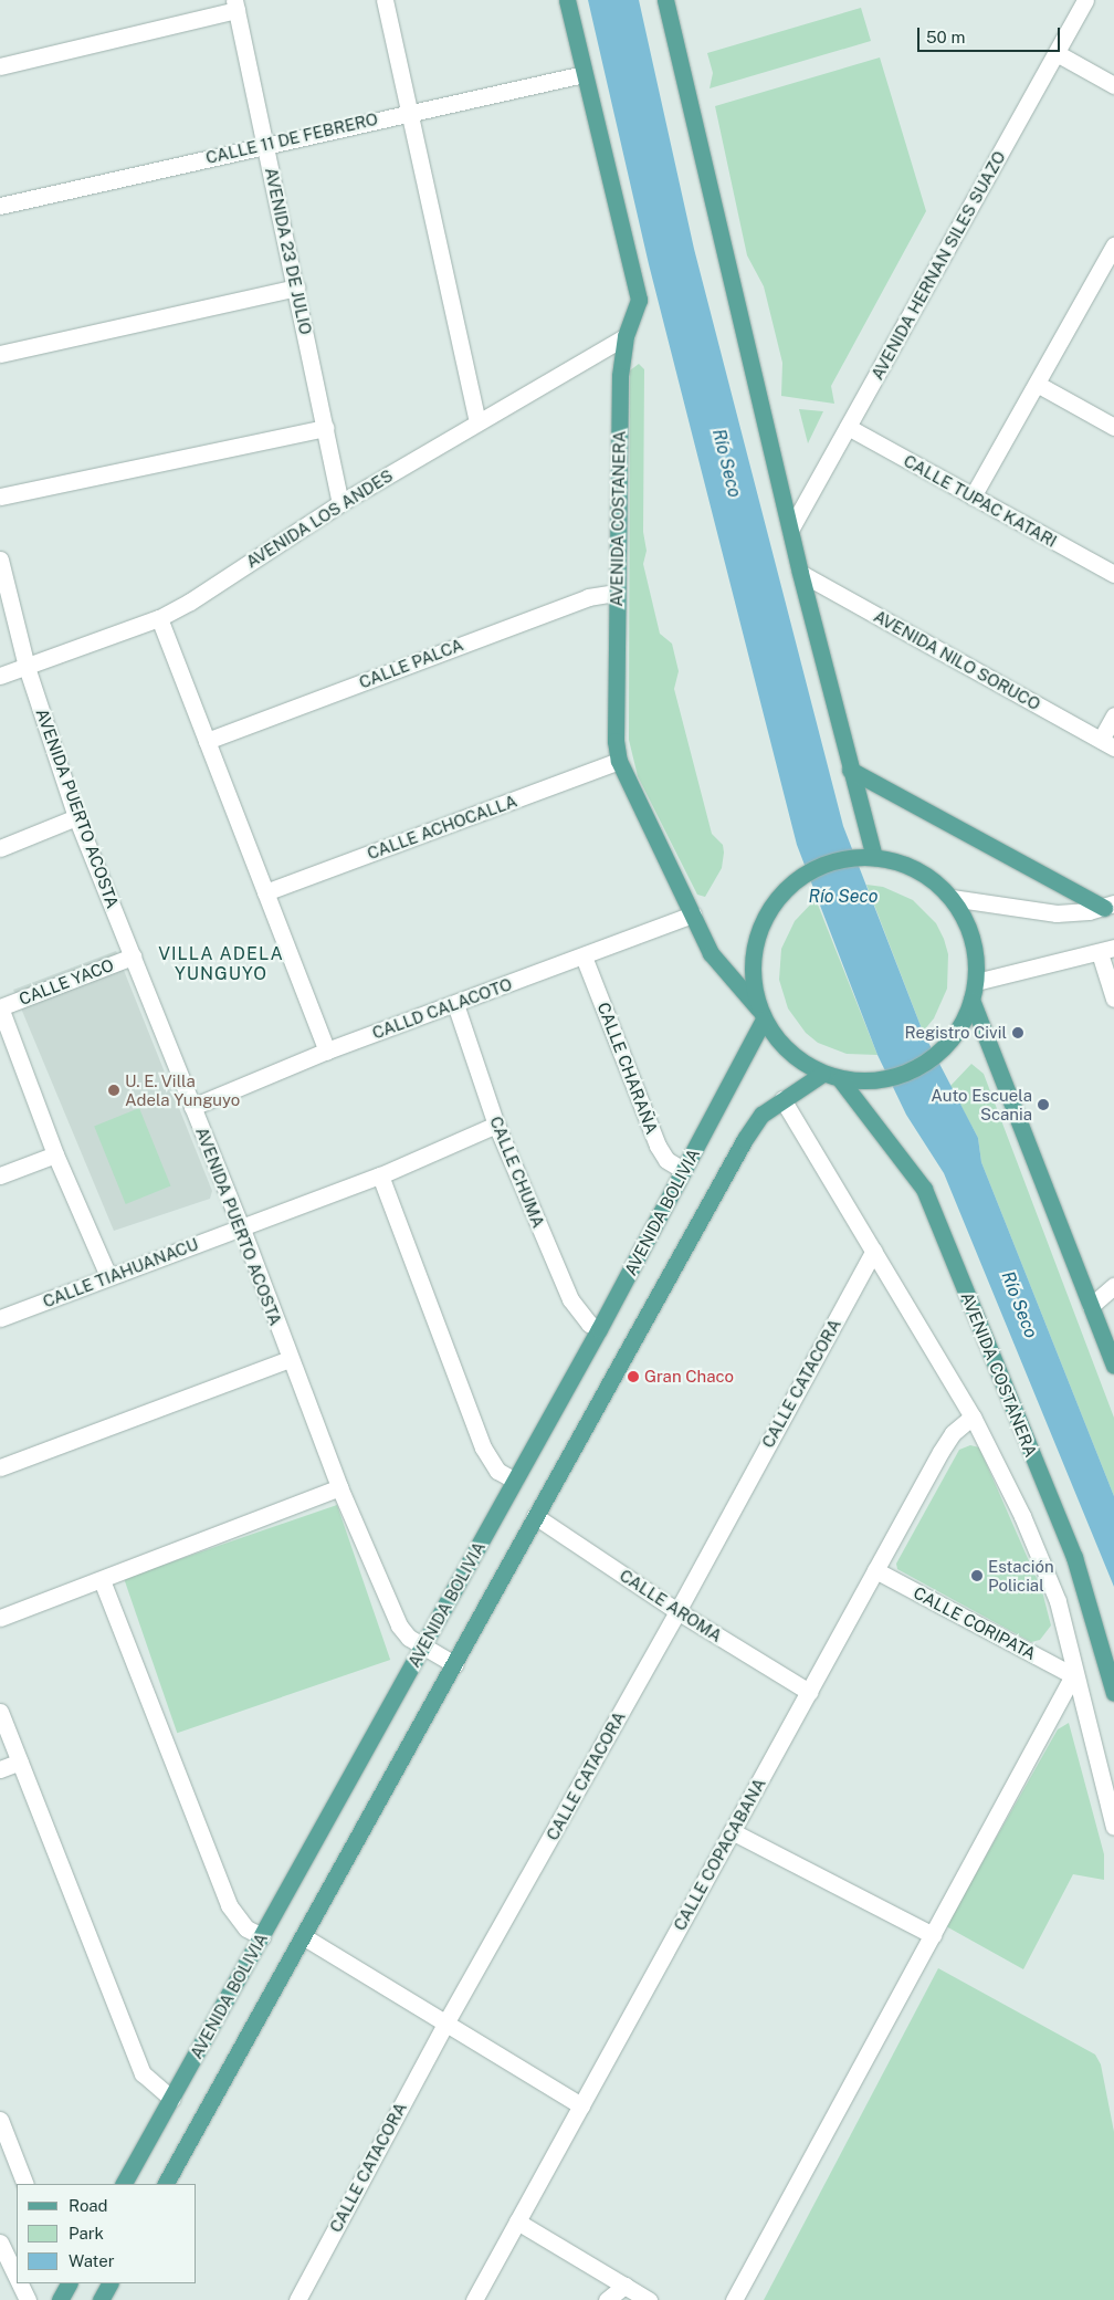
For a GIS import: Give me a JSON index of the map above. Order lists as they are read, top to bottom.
{
  "streets": {
    "main road": ["AVENIDA COSTANERA", "AVENIDA BOLIVIA"],
    "street": [
      "CALLE 11 DE FEBRERO",
      "AVENIDA 23 DE JULIO",
      "AVENIDA HERNAN SILES SUAZO",
      "CALLE TUPAC KATARI",
      "AVENIDA LOS ANDES",
      "AVENIDA NILO SORUCO",
      "CALLE PALCA",
      "AVENIDA PUERTO ACOSTA",
      "CALLE ACHOCALLA",
      "CALLE YACO",
      "CALLD CALACOTO",
      "CALLE CHARAÑA",
      "CALLE CHUMA",
      "CALLE TIAHUANACU",
      "CALLE CATACORA",
      "CALLE AROMA",
      "CALLE CORIPATA",
      "CALLE COPACABANA"
    ]
  },
  "crossings": [
    ["CALLE 11 DE FEBRERO", "AVENIDA 23 DE JULIO"],
    ["CALLE 11 DE FEBRERO", "AVENIDA COSTANERA"],
    ["AVENIDA 23 DE JULIO", "AVENIDA LOS ANDES"],
    ["AVENIDA HERNAN SILES SUAZO", "CALLE TUPAC KATARI"],
    ["AVENIDA LOS ANDES", "AVENIDA COSTANERA"],
    ["AVENIDA LOS ANDES", "AVENIDA PUERTO ACOSTA"],
    ["AVENIDA COSTANERA", "CALLE PALCA"],
    ["AVENIDA COSTANERA", "CALLE ACHOCALLA"],
    ["AVENIDA COSTANERA", "CALLD CALACOTO"],
    ["AVENIDA COSTANERA", "AVENIDA BOLIVIA"],
    ["AVENIDA PUERTO ACOSTA", "CALLE YACO"],
    ["AVENIDA PUERTO ACOSTA", "CALLD CALACOTO"],
    ["AVENIDA PUERTO ACOSTA", "AVENIDA BOLIVIA"],
    ["AVENIDA PUERTO ACOSTA", "CALLE TIAHUANACU"],
    ["CALLD CALACOTO", "CALLE CHARAÑA"],
    ["CALLD CALACOTO", "CALLE CHUMA"],
    ["CALLE CHARAÑA", "AVENIDA BOLIVIA"],
    ["CALLE CHUMA", "AVENIDA BOLIVIA"],
    ["CALLE CHUMA", "CALLE TIAHUANACU"],
    ["CALLE CATACORA", "CALLE AROMA"],
    ["CALLE AROMA", "CALLE COPACABANA"],
    ["CALLE CORIPATA", "CALLE COPACABANA"]
  ],
  "districts": ["VILLA ADELA YUNGUYO"],
  "water": ["Río Seco"],
  "places": [
    "Registro Civil",
    "U. E. Villa Adela Yunguyo",
    "Auto Escuela Scania",
    "Gran Chaco",
    "Estación Policial"
  ],
  "legend": ["Road", "Park", "Water"],
  "scale_bar": "50 m"
}
